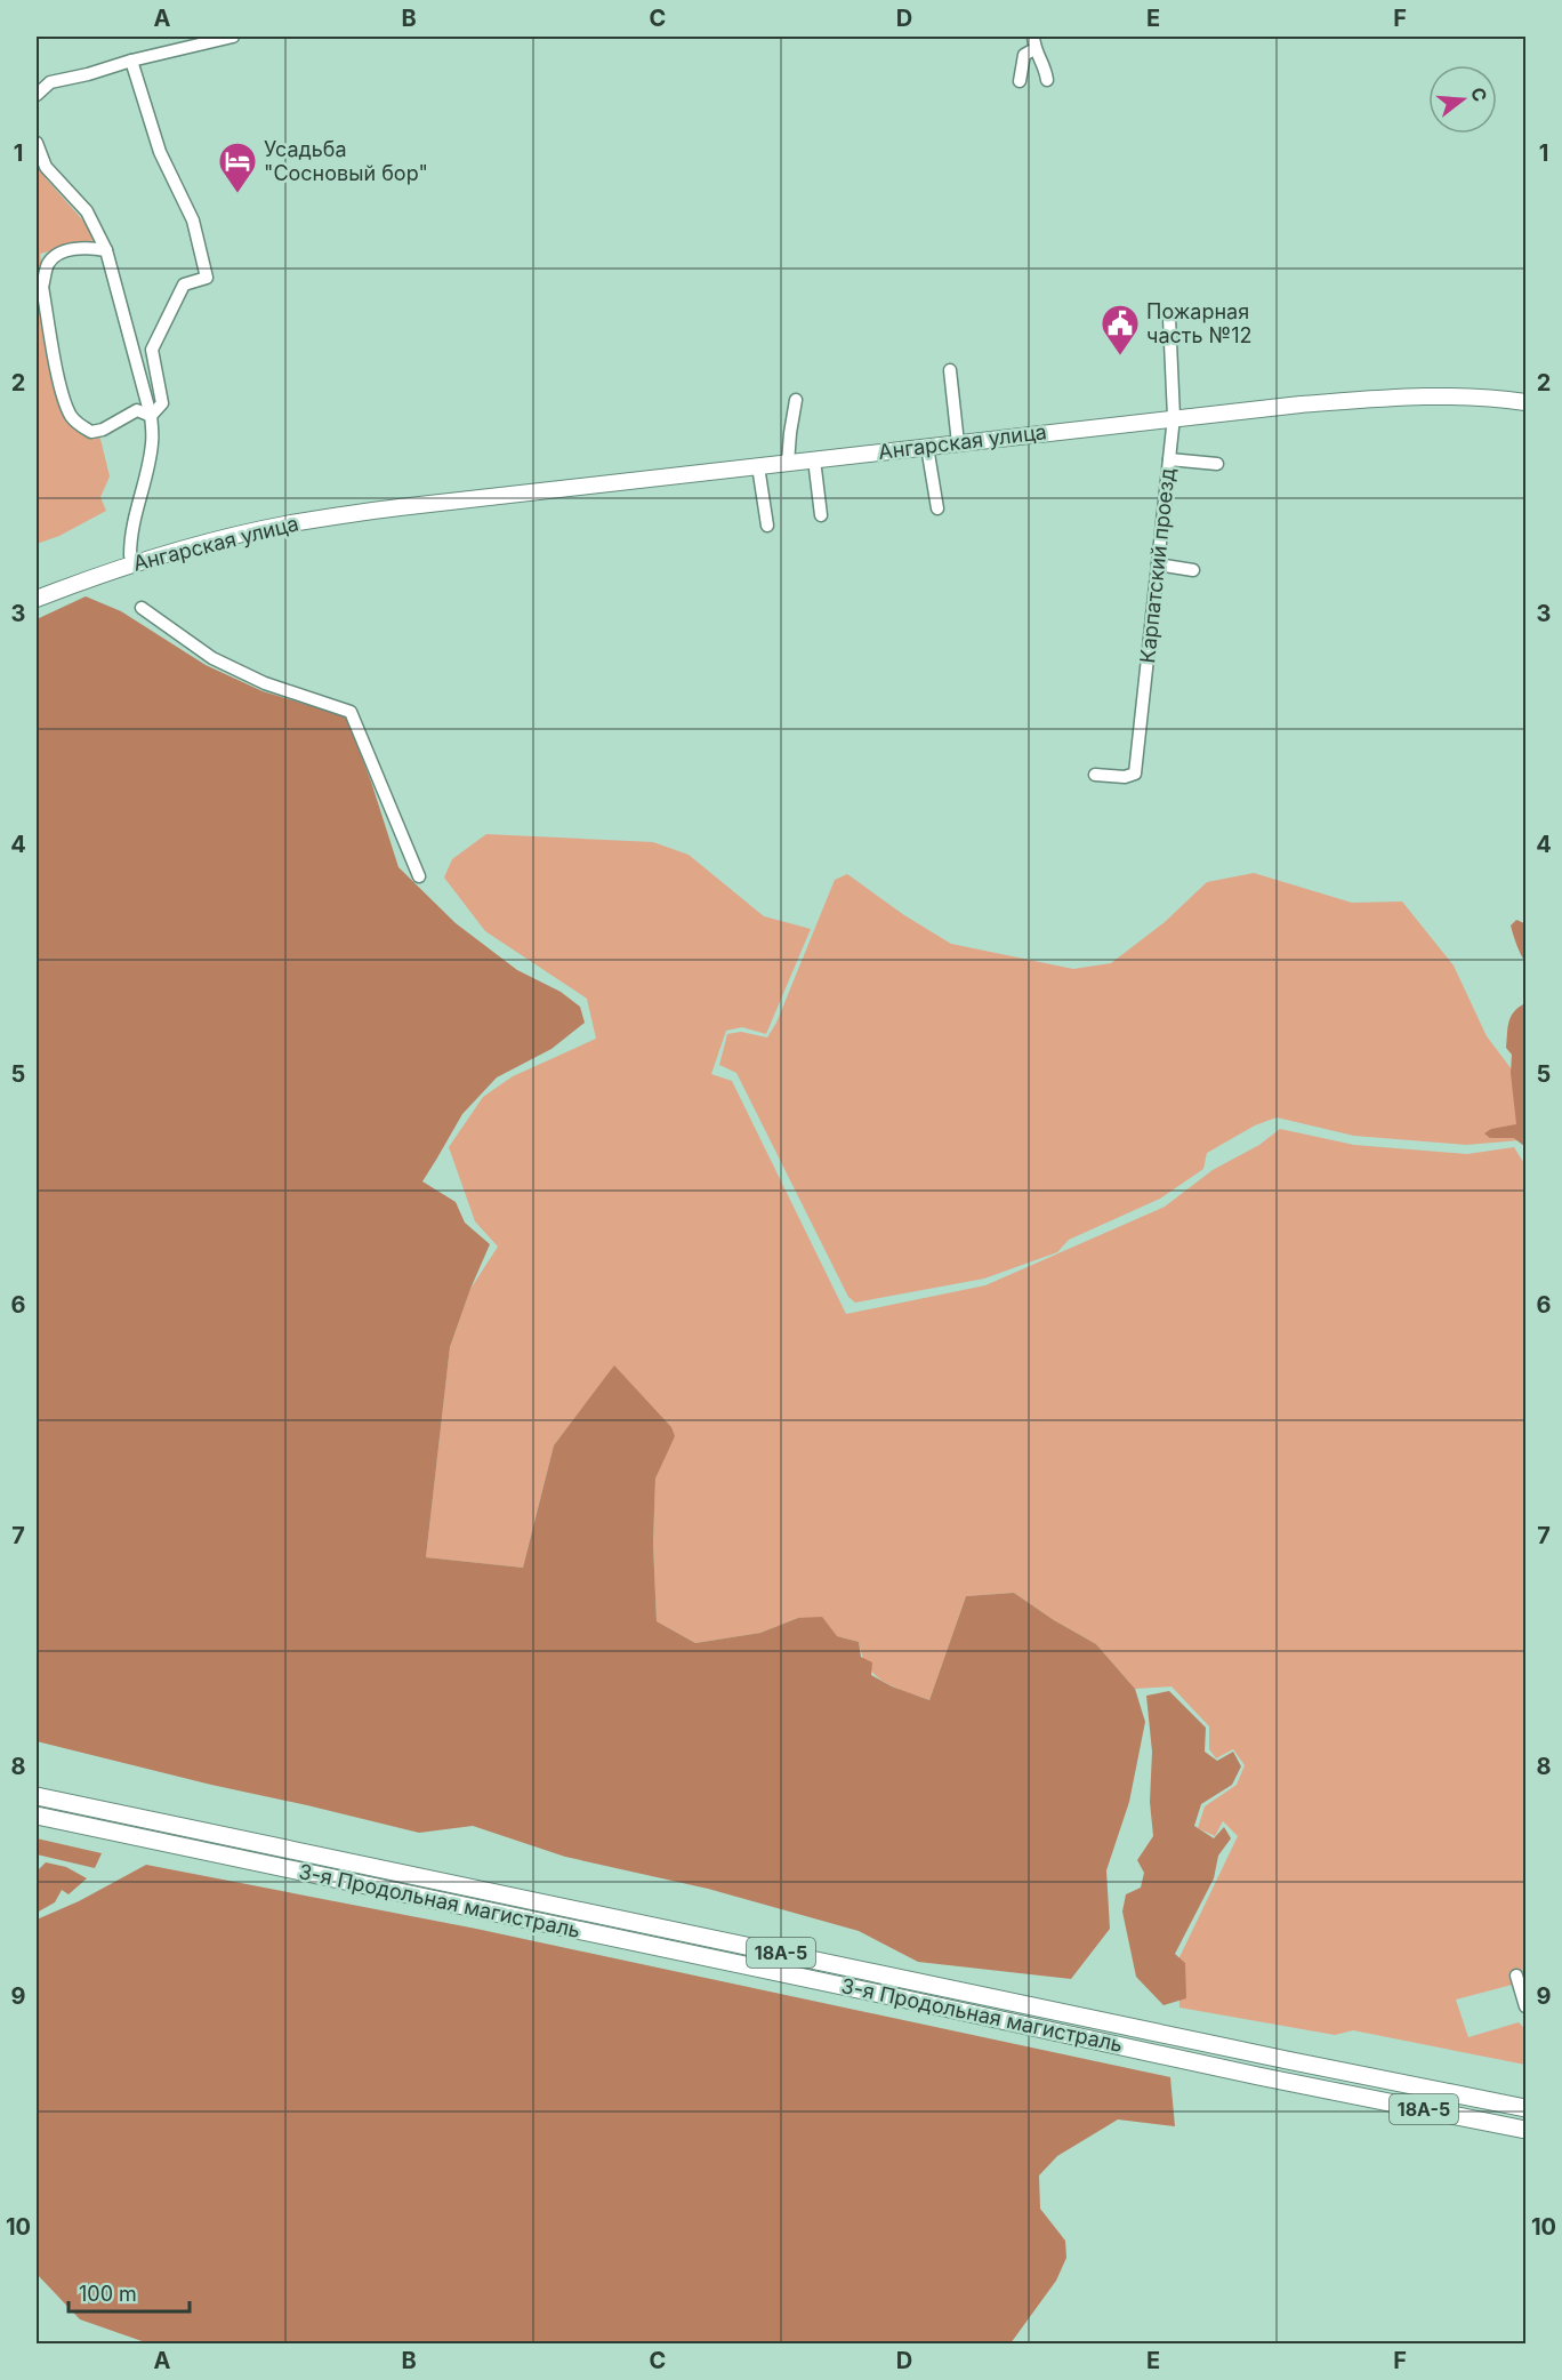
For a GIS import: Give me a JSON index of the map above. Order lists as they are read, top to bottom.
{
  "streets": {
    "highway": ["3-я Продольная магистраль", "18А-5"],
    "main road": ["Ангарская улица"],
    "street": ["Карпатский проезд"]
  },
  "crossings": [
    ["Ангарская улица", "Карпатский проезд"]
  ],
  "places": {
    "hotel": ["Усадьба \"Сосновый бор\""],
    "public building": ["Пожарная часть №12"]
  },
  "scale_bar": "100 m",
  "north": "right",
  "grid": {
    "columns": [
      "A",
      "B",
      "C",
      "D",
      "E",
      "F"
    ],
    "rows": [
      "1",
      "2",
      "3",
      "4",
      "5",
      "6",
      "7",
      "8",
      "9",
      "10"
    ]
  }
}
